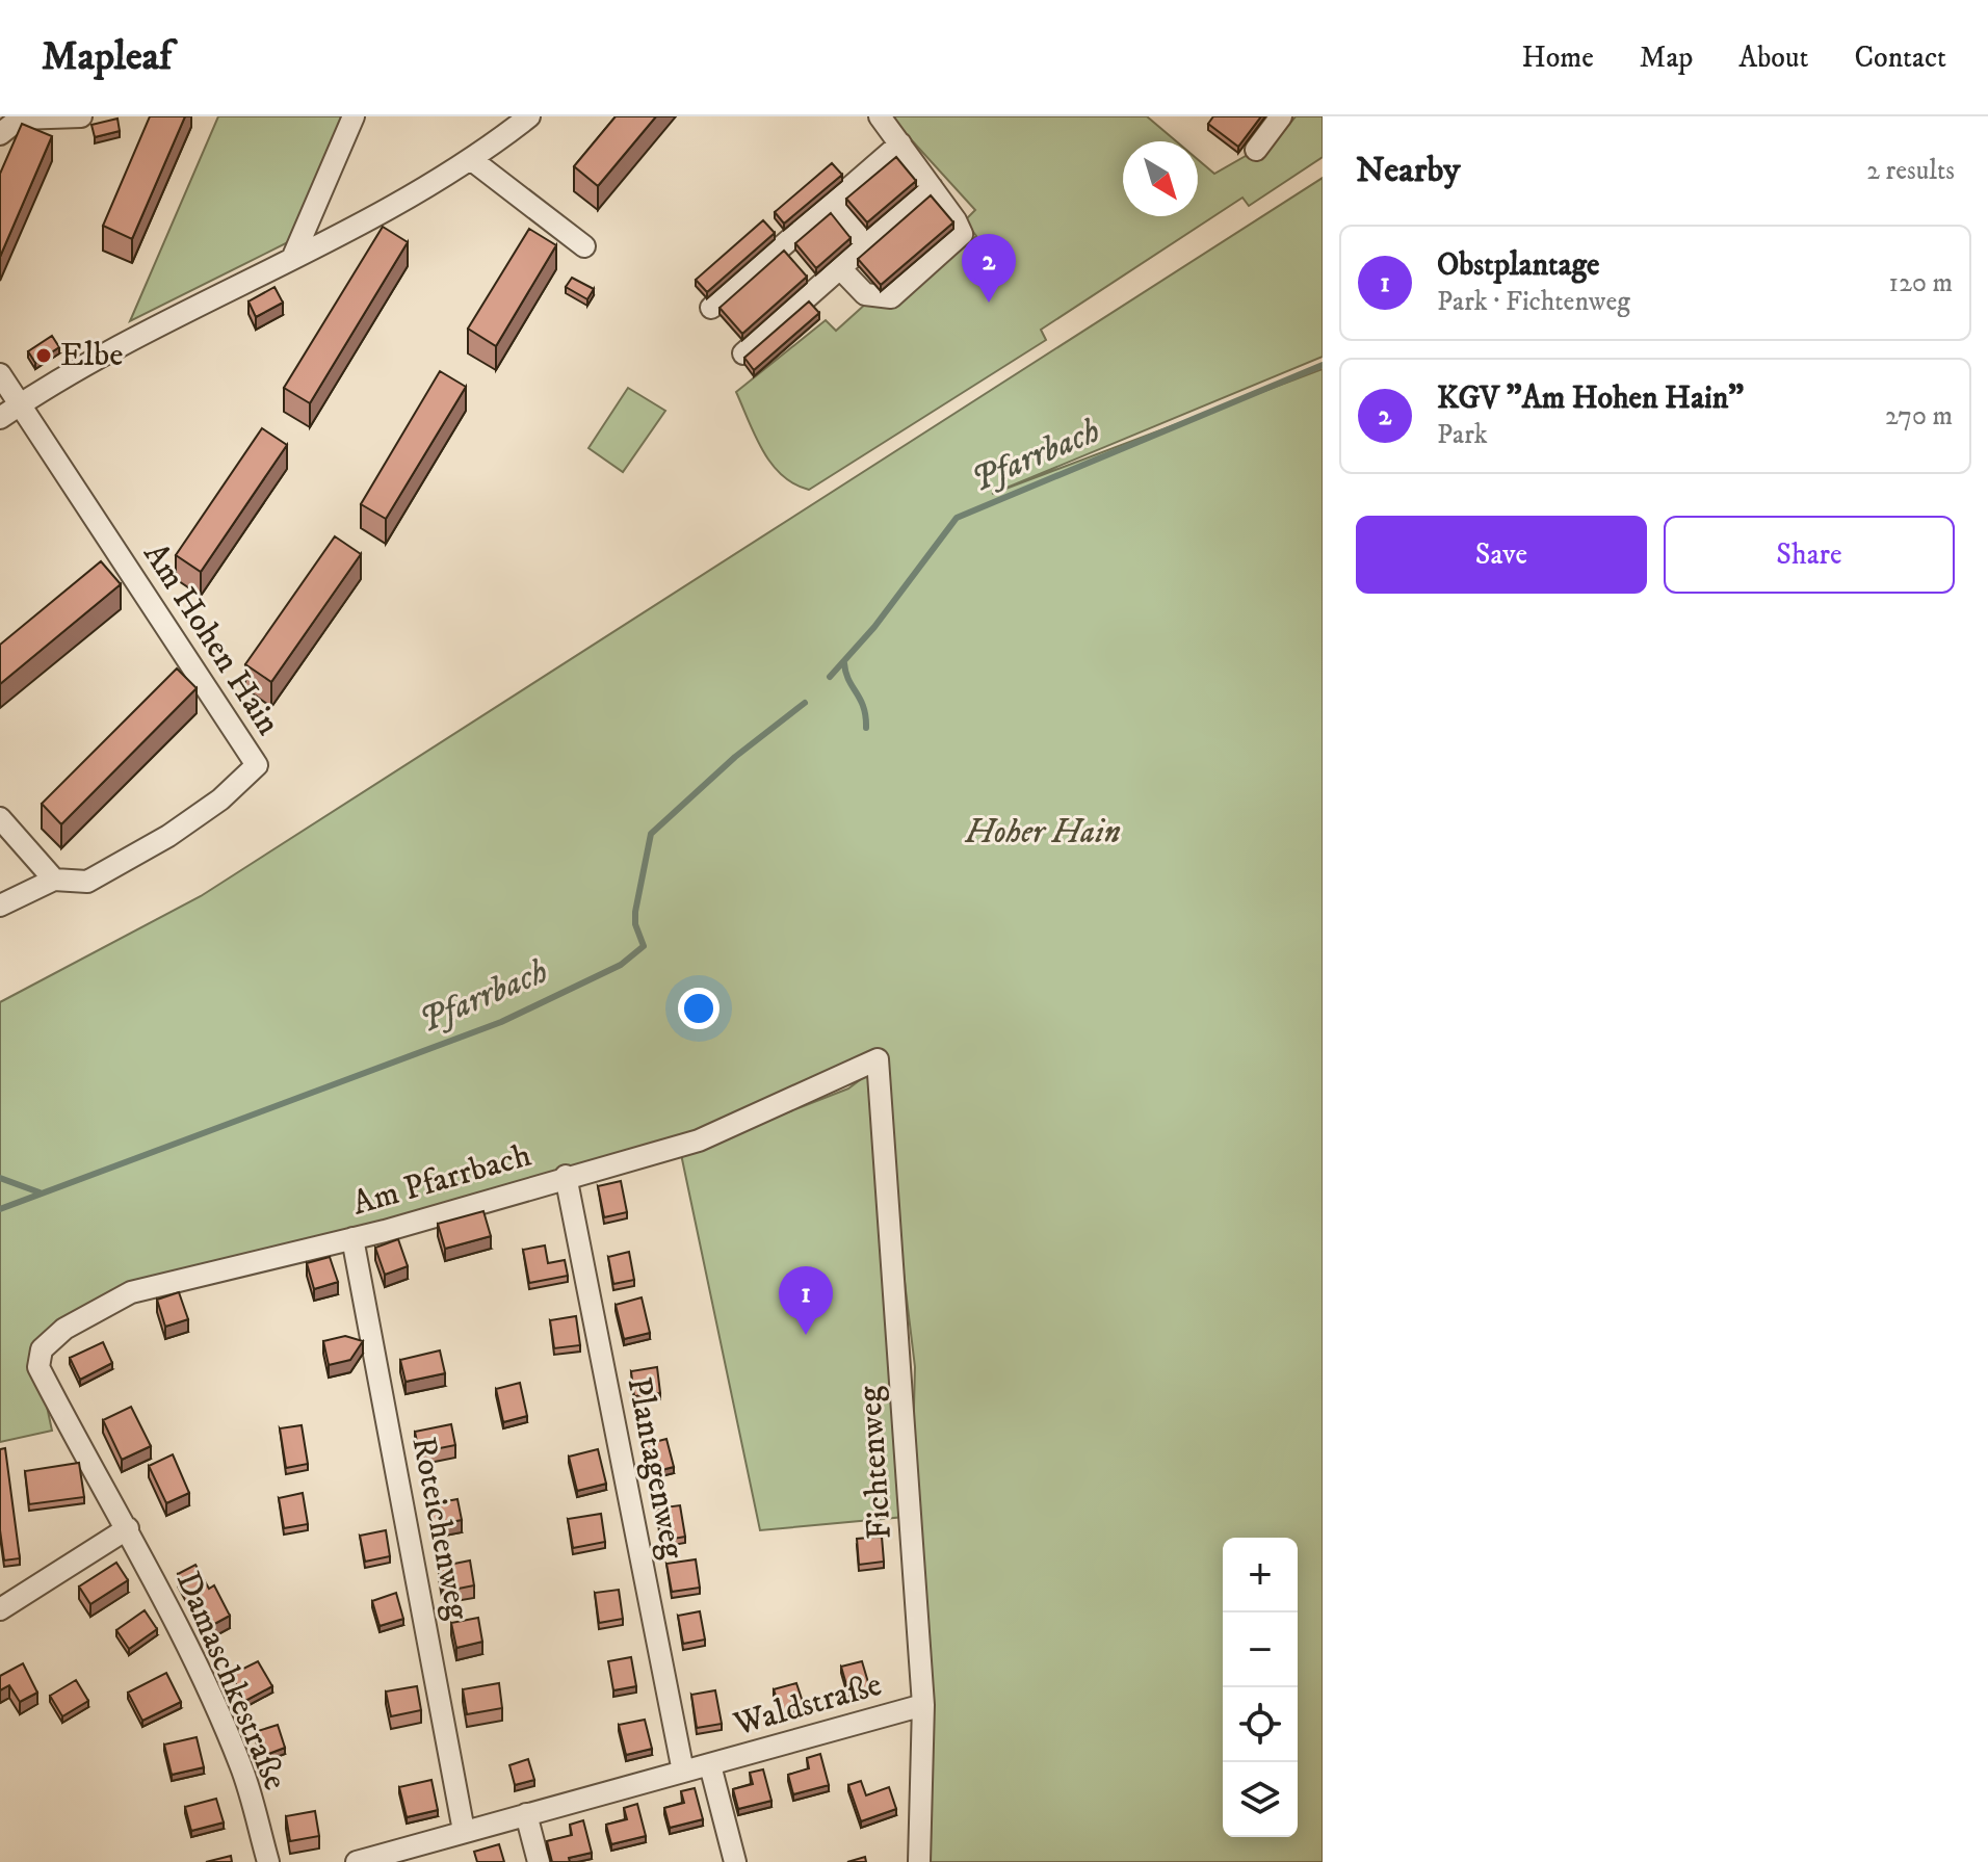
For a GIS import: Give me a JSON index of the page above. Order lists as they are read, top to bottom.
{
  "streets": {
    "street": [
      "Am Hohen Hain",
      "Am Pfarrbach",
      "Fichtenweg",
      "Plantagenweg",
      "Roteichenweg",
      "Damaschkestraße",
      "Waldstraße"
    ]
  },
  "crossings": [
    ["Am Pfarrbach", "Fichtenweg"],
    ["Am Pfarrbach", "Plantagenweg"],
    ["Am Pfarrbach", "Roteichenweg"],
    ["Am Pfarrbach", "Damaschkestraße"],
    ["Fichtenweg", "Waldstraße"],
    ["Plantagenweg", "Waldstraße"],
    ["Roteichenweg", "Waldstraße"]
  ],
  "water": ["Pfarrbach"],
  "parks": ["Hoher Hain"],
  "places": ["Elbe"],
  "north": "bottom right",
  "page": {
    "header": "Mapleaf",
    "nav": [
      "Home",
      "Map",
      "About",
      "Contact"
    ],
    "heading": ["Nearby", "2 results"],
    "list": [
      {
        "mark": "1",
        "name": "Obstplantage",
        "note": "Park · Fichtenweg",
        "value": "120 m"
      },
      {
        "mark": "2",
        "name": "KGV \"Am Hohen Hain\"",
        "note": "Park",
        "value": "270 m"
      }
    ],
    "pins": ["2", "1"],
    "buttons": ["Save", "Share"],
    "map_buttons": ["+", "−"]
  }
}
